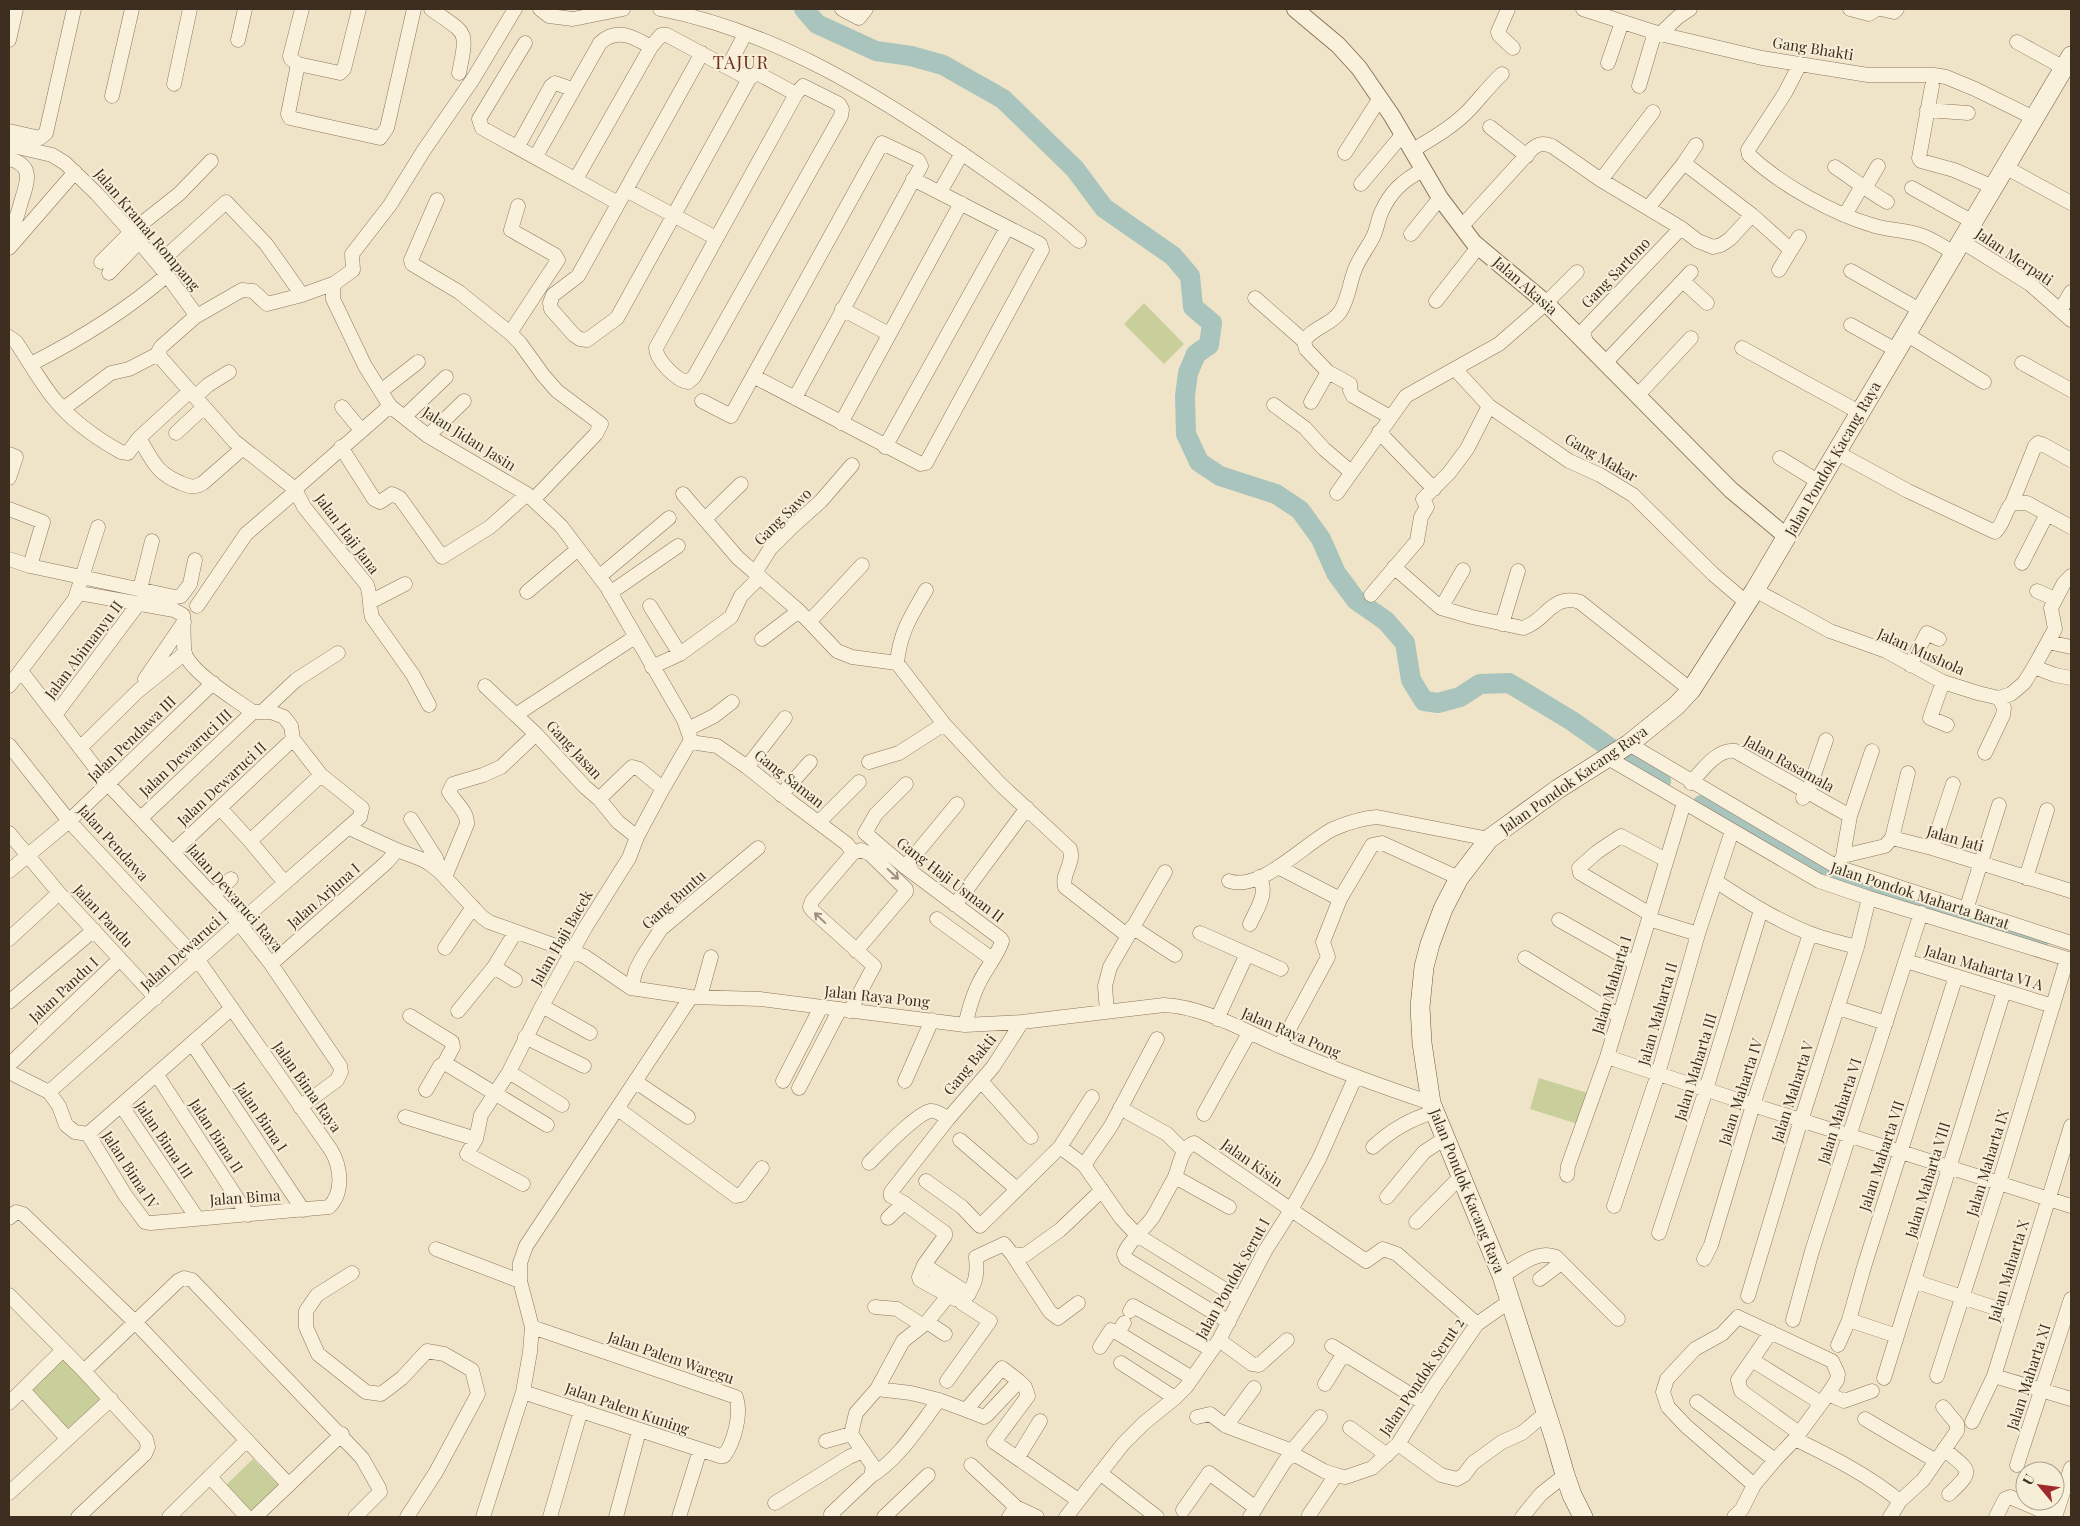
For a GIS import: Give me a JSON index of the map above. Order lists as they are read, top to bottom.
{
  "streets": {
    "main road": ["Jalan Pondok Kacang Raya"],
    "street": [
      "Gang Bhakti",
      "Jalan Kramat Rompang",
      "Jalan Merpati",
      "Gang Sartono",
      "Jalan Akasia",
      "Jalan Jidan Jasin",
      "Gang Makar",
      "Gang Sawo",
      "Jalan Haji Jana",
      "Jalan Abimanyu II",
      "Jalan Mushola",
      "Jalan Pendawa III",
      "Gang Jasan",
      "Jalan Dewaruci III",
      "Jalan Rasamala",
      "Gang Saman",
      "Jalan Dewaruci II",
      "Jalan Jati",
      "Jalan Pendawa",
      "Gang Haji Usman II",
      "Jalan Arjuna I",
      "Jalan Pondok Maharta Barat",
      "Jalan Dewaruci Raya",
      "Gang Buntu",
      "Jalan Pandu",
      "Jalan Haji Bacek",
      "Jalan Dewaruci I",
      "Jalan Maharta VI A",
      "Jalan Maharta I",
      "Jalan Pandu I",
      "Jalan Raya Pong",
      "Jalan Maharta II",
      "Gang Bakti",
      "Jalan Maharta III",
      "Jalan Bima Raya",
      "Jalan Maharta IV",
      "Jalan Maharta V",
      "Jalan Maharta VI",
      "Jalan Bima I",
      "Jalan Bima II",
      "Jalan Bima III",
      "Jalan Maharta VII",
      "Jalan Kisin",
      "Jalan Maharta IX",
      "Jalan Bima IV",
      "Jalan Maharta VIII",
      "Jalan Bima",
      "Jalan Maharta X",
      "Jalan Pondok Serut I",
      "Jalan Palem Waregu",
      "Jalan Pondok Serut 2",
      "Jalan Maharta XI",
      "Jalan Palem Kuning"
    ]
  },
  "crossings": [
    ["Gang Bhakti", "Jalan Merpati"],
    ["Gang Bhakti", "Jalan Pondok Kacang Raya"],
    ["Jalan Merpati", "Jalan Pondok Kacang Raya"],
    ["Gang Sartono", "Jalan Akasia"],
    ["Gang Sartono", "Gang Makar"],
    ["Jalan Akasia", "Jalan Pondok Kacang Raya"],
    ["Jalan Jidan Jasin", "Gang Sawo"],
    ["Jalan Jidan Jasin", "Gang Saman"],
    ["Jalan Jidan Jasin", "Jalan Haji Bacek"],
    ["Gang Makar", "Jalan Pondok Kacang Raya"],
    ["Gang Makar", "Jalan Mushola"],
    ["Jalan Pondok Kacang Raya", "Jalan Mushola"],
    ["Jalan Pondok Kacang Raya", "Jalan Pondok Maharta Barat"],
    ["Jalan Pondok Kacang Raya", "Jalan Raya Pong"],
    ["Jalan Pondok Kacang Raya", "Jalan Pondok Serut 2"],
    ["Jalan Abimanyu II", "Jalan Dewaruci Raya"],
    ["Jalan Pendawa III", "Jalan Pendawa"],
    ["Jalan Pendawa III", "Jalan Dewaruci Raya"],
    ["Jalan Pendawa III", "Jalan Pandu"],
    ["Gang Jasan", "Jalan Haji Bacek"],
    ["Jalan Dewaruci III", "Jalan Dewaruci Raya"],
    ["Jalan Rasamala", "Jalan Pondok Maharta Barat"],
    ["Gang Saman", "Jalan Haji Bacek"],
    ["Jalan Dewaruci II", "Jalan Dewaruci Raya"],
    ["Jalan Pendawa", "Jalan Dewaruci I"],
    ["Jalan Pendawa", "Jalan Bima Raya"],
    ["Gang Haji Usman II", "Jalan Raya Pong"],
    ["Jalan Arjuna I", "Jalan Dewaruci Raya"],
    ["Jalan Arjuna I", "Jalan Raya Pong"],
    ["Jalan Pondok Maharta Barat", "Jalan Maharta I"],
    ["Jalan Pondok Maharta Barat", "Jalan Maharta II"],
    ["Jalan Pondok Maharta Barat", "Jalan Maharta V"],
    ["Jalan Pondok Maharta Barat", "Jalan Maharta VI"],
    ["Jalan Pondok Maharta Barat", "Jalan Maharta IX"],
    ["Jalan Dewaruci Raya", "Jalan Dewaruci I"],
    ["Jalan Dewaruci Raya", "Jalan Bima Raya"],
    ["Gang Buntu", "Jalan Raya Pong"],
    ["Jalan Pandu", "Jalan Dewaruci I"],
    ["Jalan Pandu", "Jalan Pandu I"],
    ["Jalan Haji Bacek", "Jalan Raya Pong"],
    ["Jalan Dewaruci I", "Jalan Raya Pong"],
    ["Jalan Dewaruci I", "Jalan Bima Raya"],
    ["Jalan Maharta VI A", "Jalan Maharta VI"],
    ["Jalan Maharta VI A", "Jalan Maharta VII"],
    ["Jalan Maharta VI A", "Jalan Maharta IX"],
    ["Jalan Maharta VI A", "Jalan Maharta VIII"],
    ["Jalan Raya Pong", "Gang Bakti"],
    ["Jalan Raya Pong", "Jalan Pondok Serut I"],
    ["Jalan Bima Raya", "Jalan Bima"],
    ["Jalan Bima I", "Jalan Bima"],
    ["Jalan Bima II", "Jalan Bima"],
    ["Jalan Bima III", "Jalan Bima"],
    ["Jalan Kisin", "Jalan Pondok Serut I"],
    ["Jalan Kisin", "Jalan Pondok Serut 2"],
    ["Jalan Bima IV", "Jalan Bima"],
    ["Jalan Palem Waregu", "Jalan Palem Kuning"]
  ],
  "districts": ["TAJUR"],
  "north": "top left"
}
